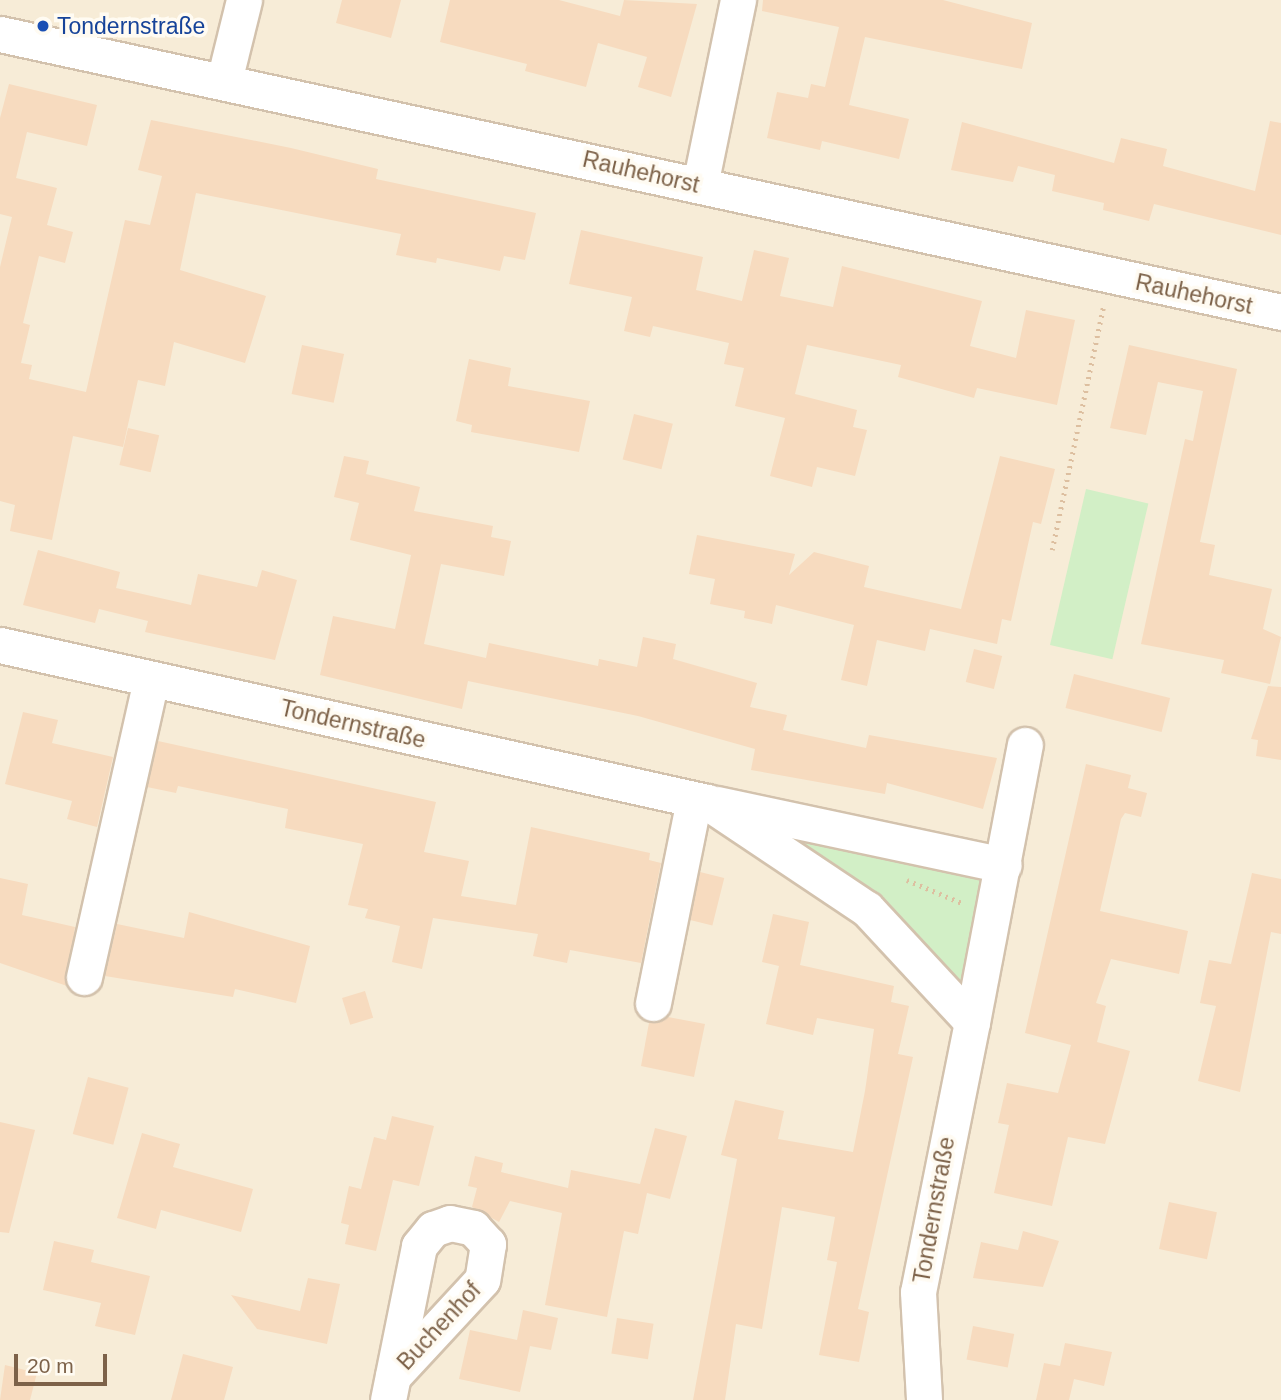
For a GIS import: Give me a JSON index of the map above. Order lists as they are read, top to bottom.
{
  "streets": {
    "street": ["Rauhehorst", "Tondernstraße"]
  },
  "places": ["Tondernstraße"],
  "scale_bar": "20 m"
}
